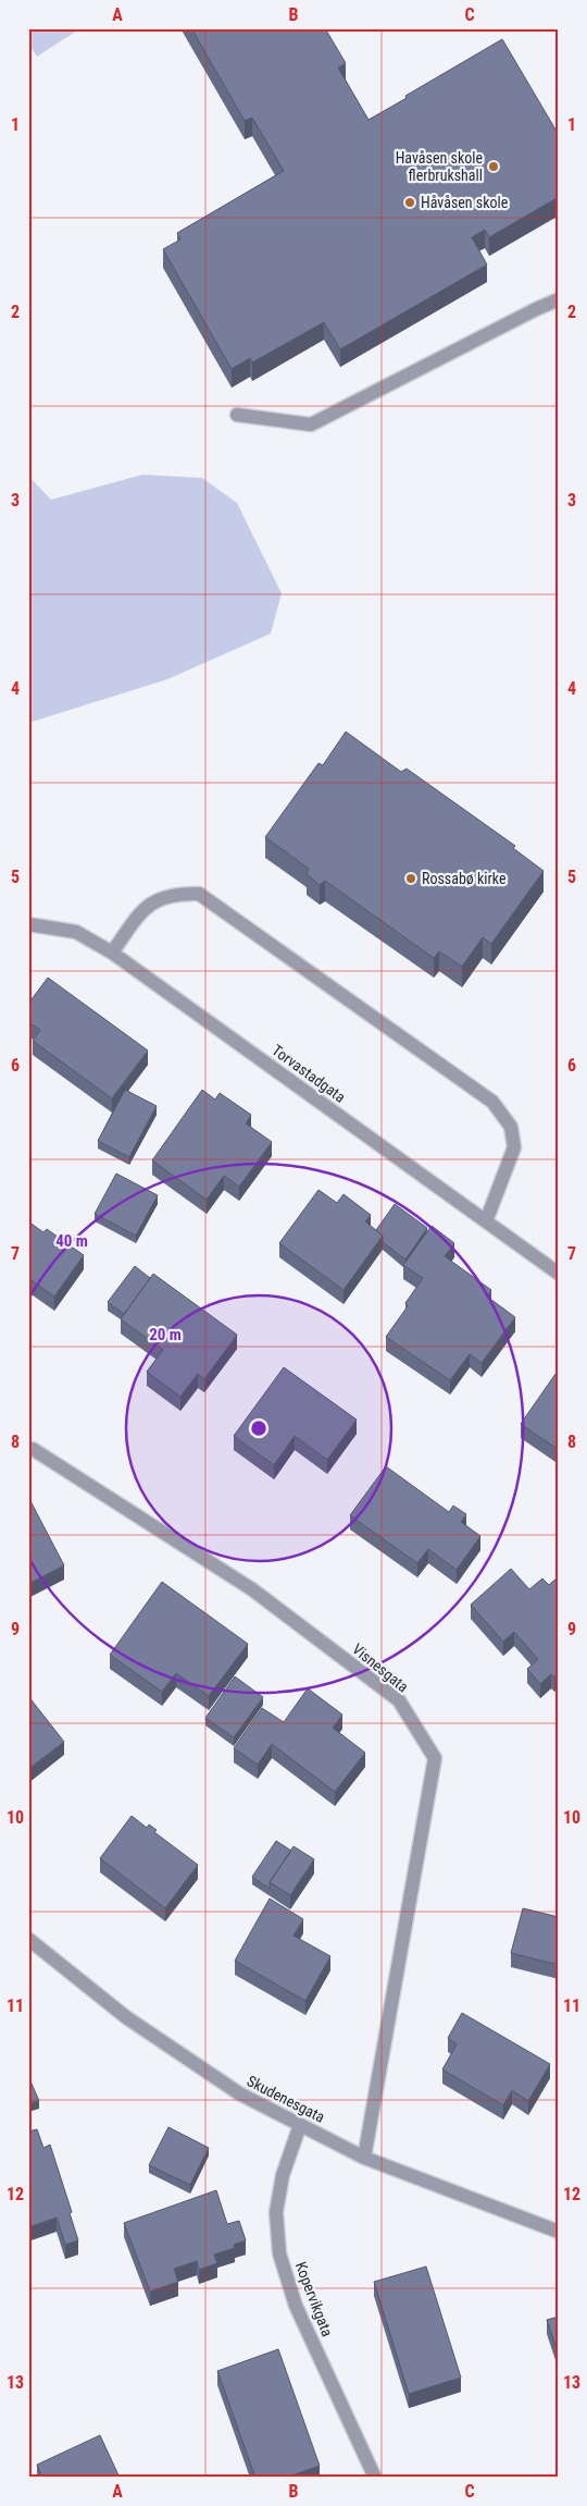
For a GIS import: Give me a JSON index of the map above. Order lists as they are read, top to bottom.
{
  "streets": {
    "street": [
      "Torvastadgata",
      "Visnesgata",
      "Skudenesgata",
      "Kopervikgata"
    ]
  },
  "crossings": [
    ["Visnesgata", "Skudenesgata"],
    ["Skudenesgata", "Kopervikgata"]
  ],
  "places": ["Havåsen skole flerbrukshall", "Håvåsen skole", "Rossabø kirke"],
  "grid": {
    "columns": ["A", "B", "C"],
    "rows": [
      "1",
      "2",
      "3",
      "4",
      "5",
      "6",
      "7",
      "8",
      "9",
      "10",
      "11",
      "12",
      "13"
    ]
  },
  "rings": ["40 m", "20 m"]
}
